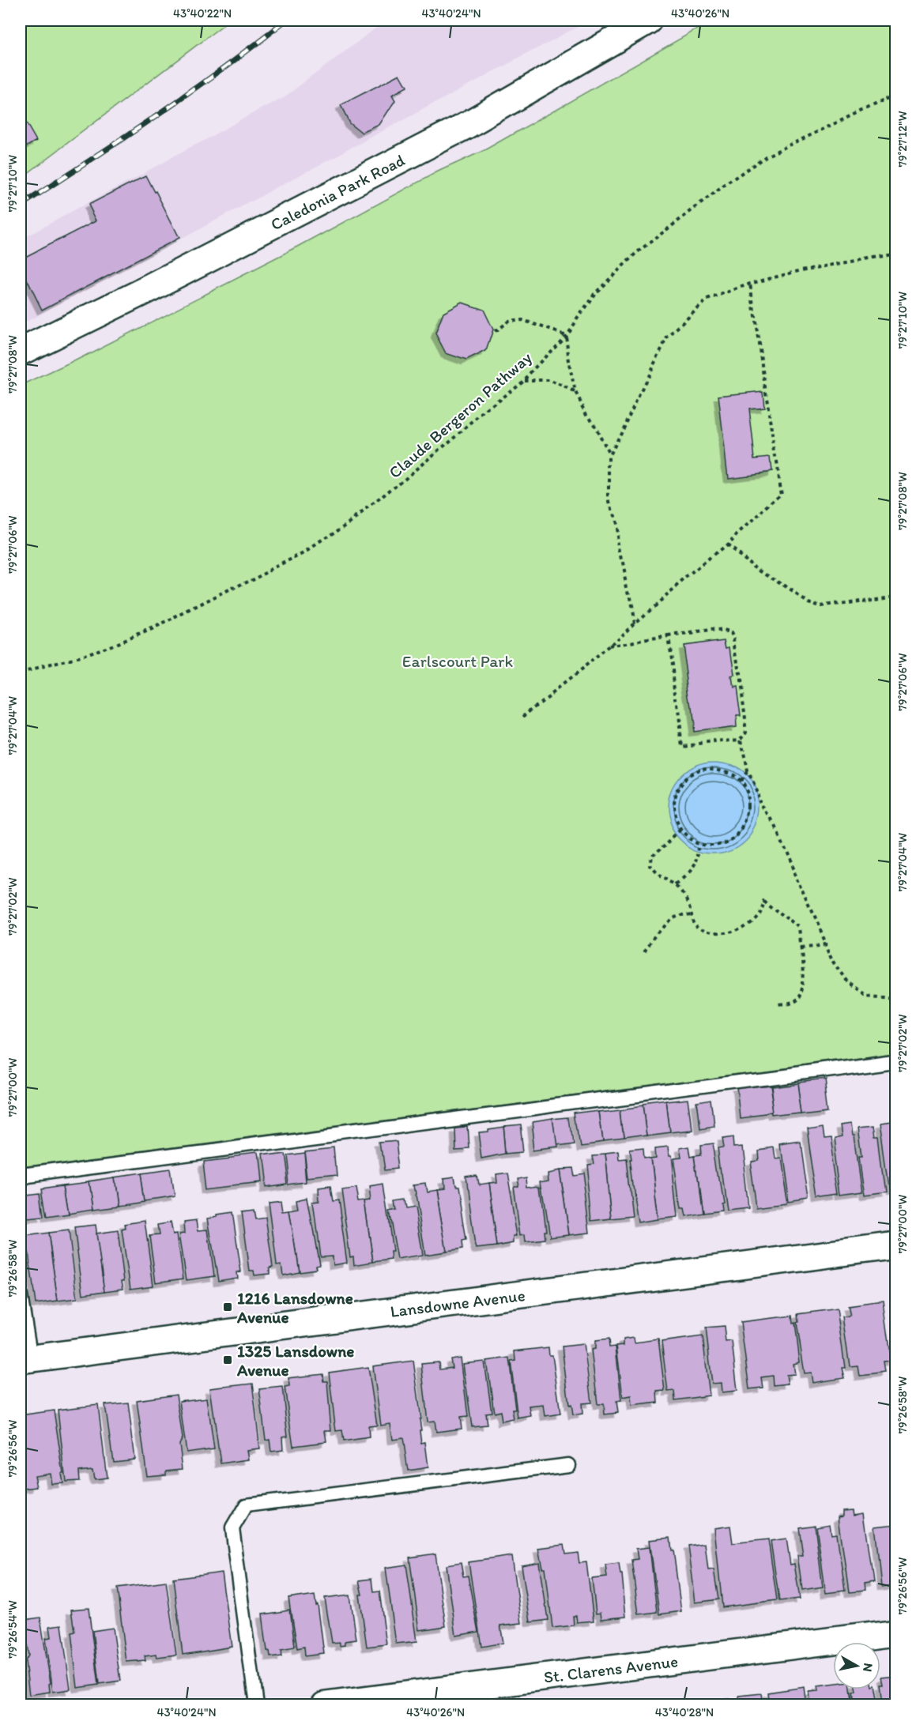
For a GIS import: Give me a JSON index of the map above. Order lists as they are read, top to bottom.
{
  "streets": {
    "street": ["Caledonia Park Road", "Lansdowne Avenue", "St. Clarens Avenue"],
    "path": ["Claude Bergeron Pathway"]
  },
  "parks": ["Earlscourt Park"],
  "places": {
    "transit": ["1216 Lansdowne Avenue", "1325 Lansdowne Avenue"]
  },
  "north": "right",
  "coordinates": [
    "43°40'22\"N",
    "43°40'24\"N",
    "43°40'26\"N",
    "79°27'12\"W",
    "79°27'10\"W",
    "79°27'08\"W",
    "79°27'06\"W",
    "79°27'04\"W",
    "79°27'02\"W",
    "79°27'00\"W",
    "79°26'58\"W",
    "79°26'56\"W",
    "79°26'54\"W",
    "43°40'28\"N"
  ]
}
